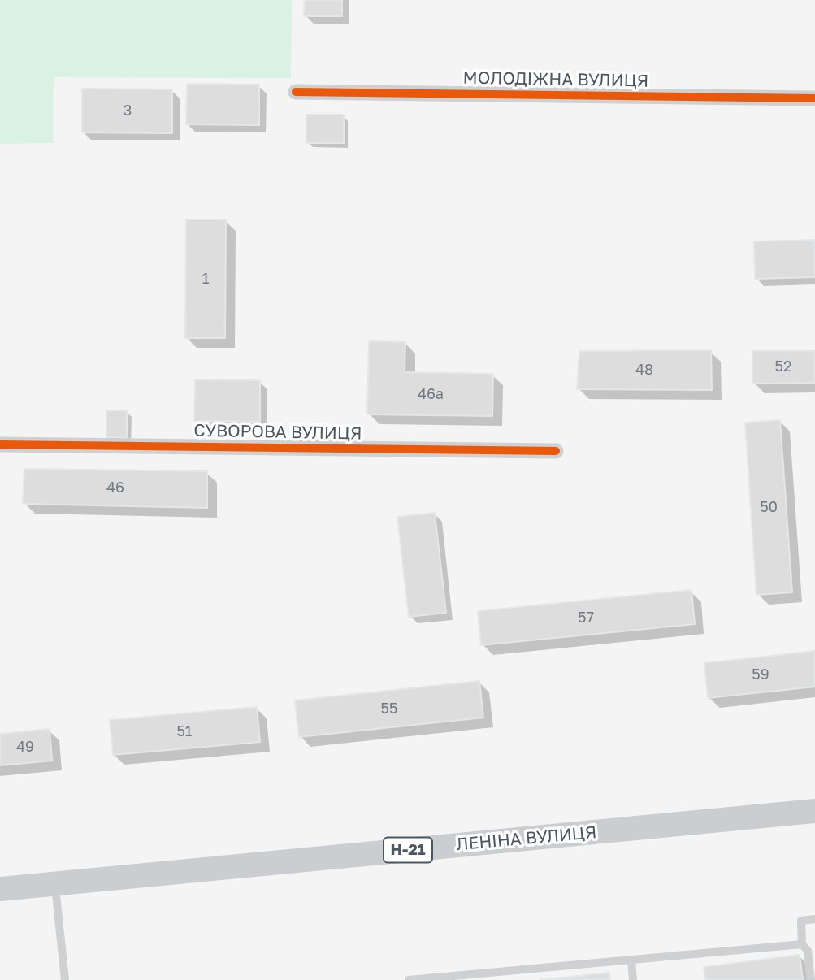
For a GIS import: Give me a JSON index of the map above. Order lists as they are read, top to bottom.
{
  "streets": {
    "main road": ["ЛЕНІНА ВУЛИЦЯ", "Н-21"],
    "street": ["МОЛОДІЖНА ВУЛИЦЯ", "СУВОРОВА ВУЛИЦЯ"]
  },
  "house_numbers": [
    "3",
    "1",
    "52",
    "48",
    "46а",
    "46",
    "50",
    "57",
    "59",
    "55",
    "51",
    "49"
  ]
}
